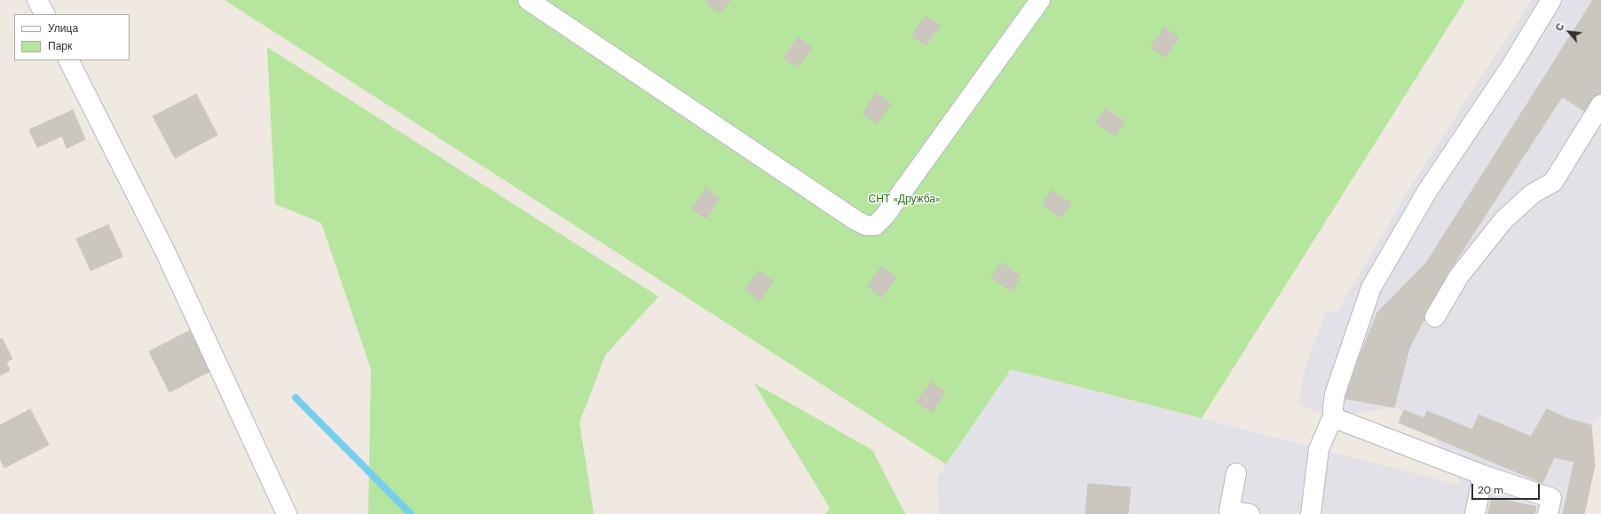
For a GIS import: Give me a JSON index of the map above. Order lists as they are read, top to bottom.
{
  "parks": ["СНТ «Дружба»"],
  "legend": ["Улица", "Парк"],
  "scale_bar": "20 m",
  "north": "top left"
}
